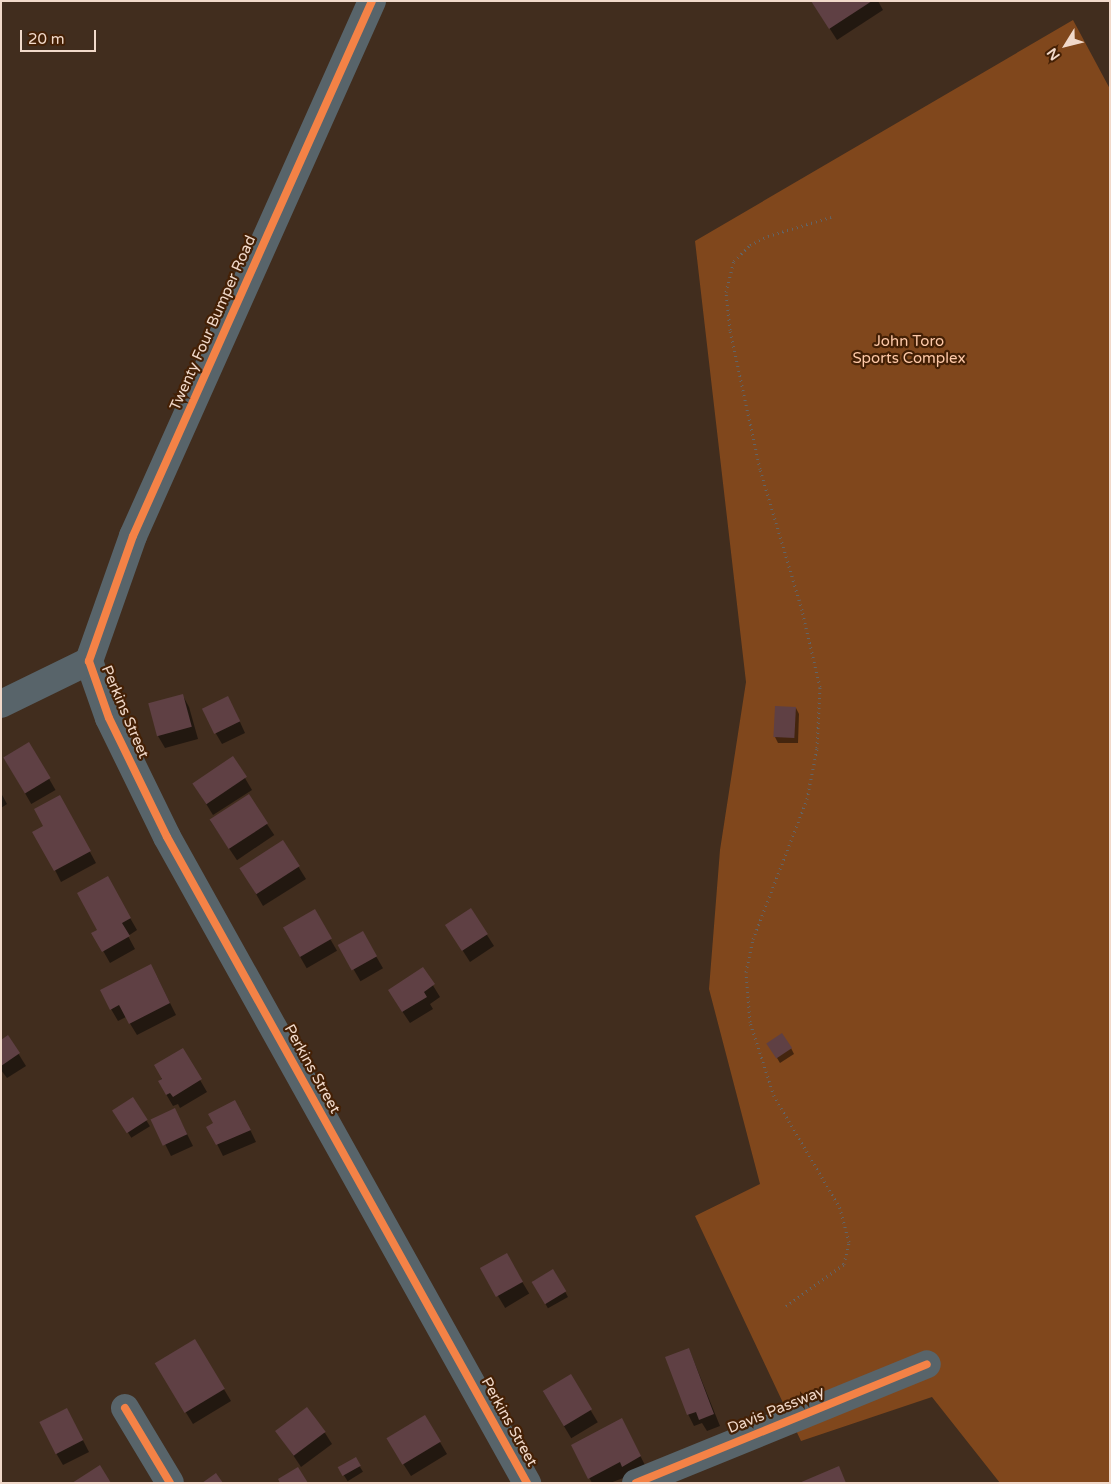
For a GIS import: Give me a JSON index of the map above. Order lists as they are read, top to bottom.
{
  "streets": {
    "street": ["Twenty Four Bumper Road", "Perkins Street", "Davis Passway"]
  },
  "crossings": [
    ["Twenty Four Bumper Road", "Perkins Street"]
  ],
  "parks": ["John Toro Sports Complex"],
  "scale_bar": "20 m",
  "north": "bottom left"
}
